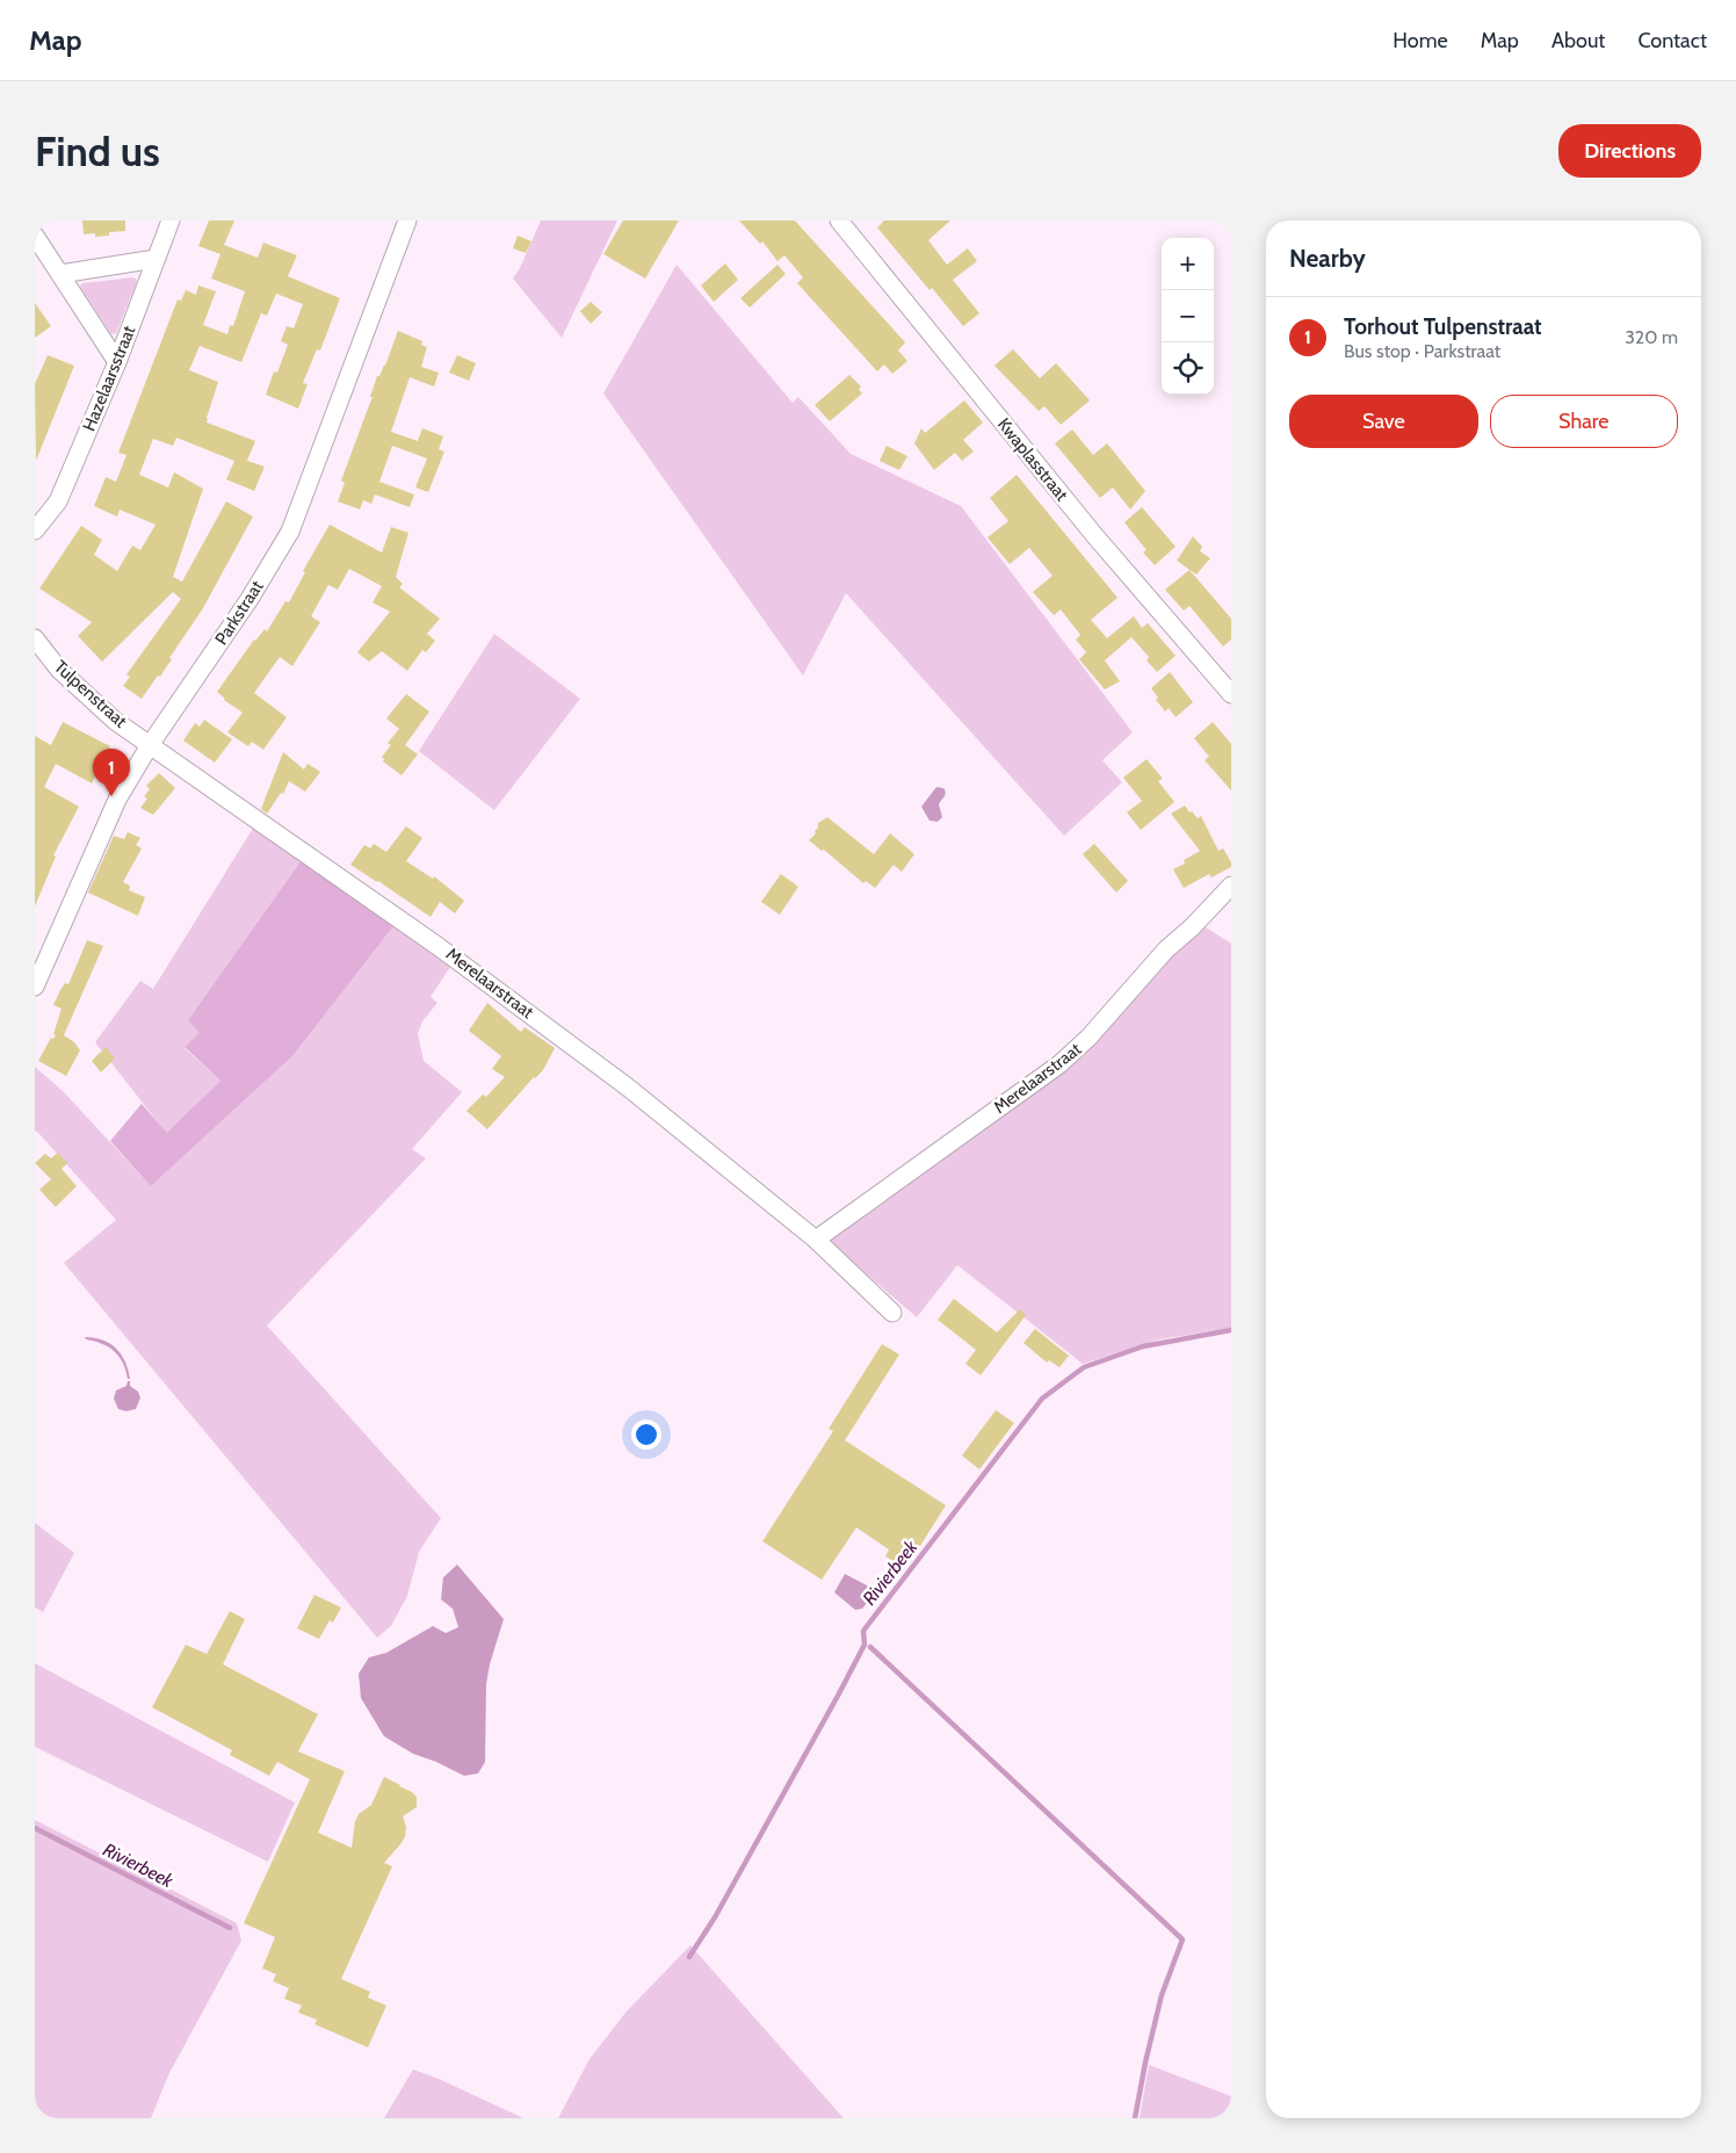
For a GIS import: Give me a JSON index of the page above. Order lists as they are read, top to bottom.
{
  "streets": {
    "street": [
      "Hazelaarsstraat",
      "Kwaplasstraat",
      "Parkstraat",
      "Tulpenstraat",
      "Merelaarstraat"
    ]
  },
  "crossings": [
    ["Parkstraat", "Tulpenstraat"],
    ["Parkstraat", "Merelaarstraat"],
    ["Tulpenstraat", "Merelaarstraat"]
  ],
  "water": ["Rivierbeek"],
  "page": {
    "header": "Map",
    "nav": [
      "Home",
      "Map",
      "About",
      "Contact"
    ],
    "buttons": [
      "Directions",
      ["Save", "Share"]
    ],
    "title": "Find us",
    "heading": "Nearby",
    "map_buttons": ["+", "−"],
    "list": [
      {
        "mark": "1",
        "name": "Torhout Tulpenstraat",
        "note": "Bus stop · Parkstraat",
        "value": "320 m"
      }
    ],
    "pins": "1"
  }
}
